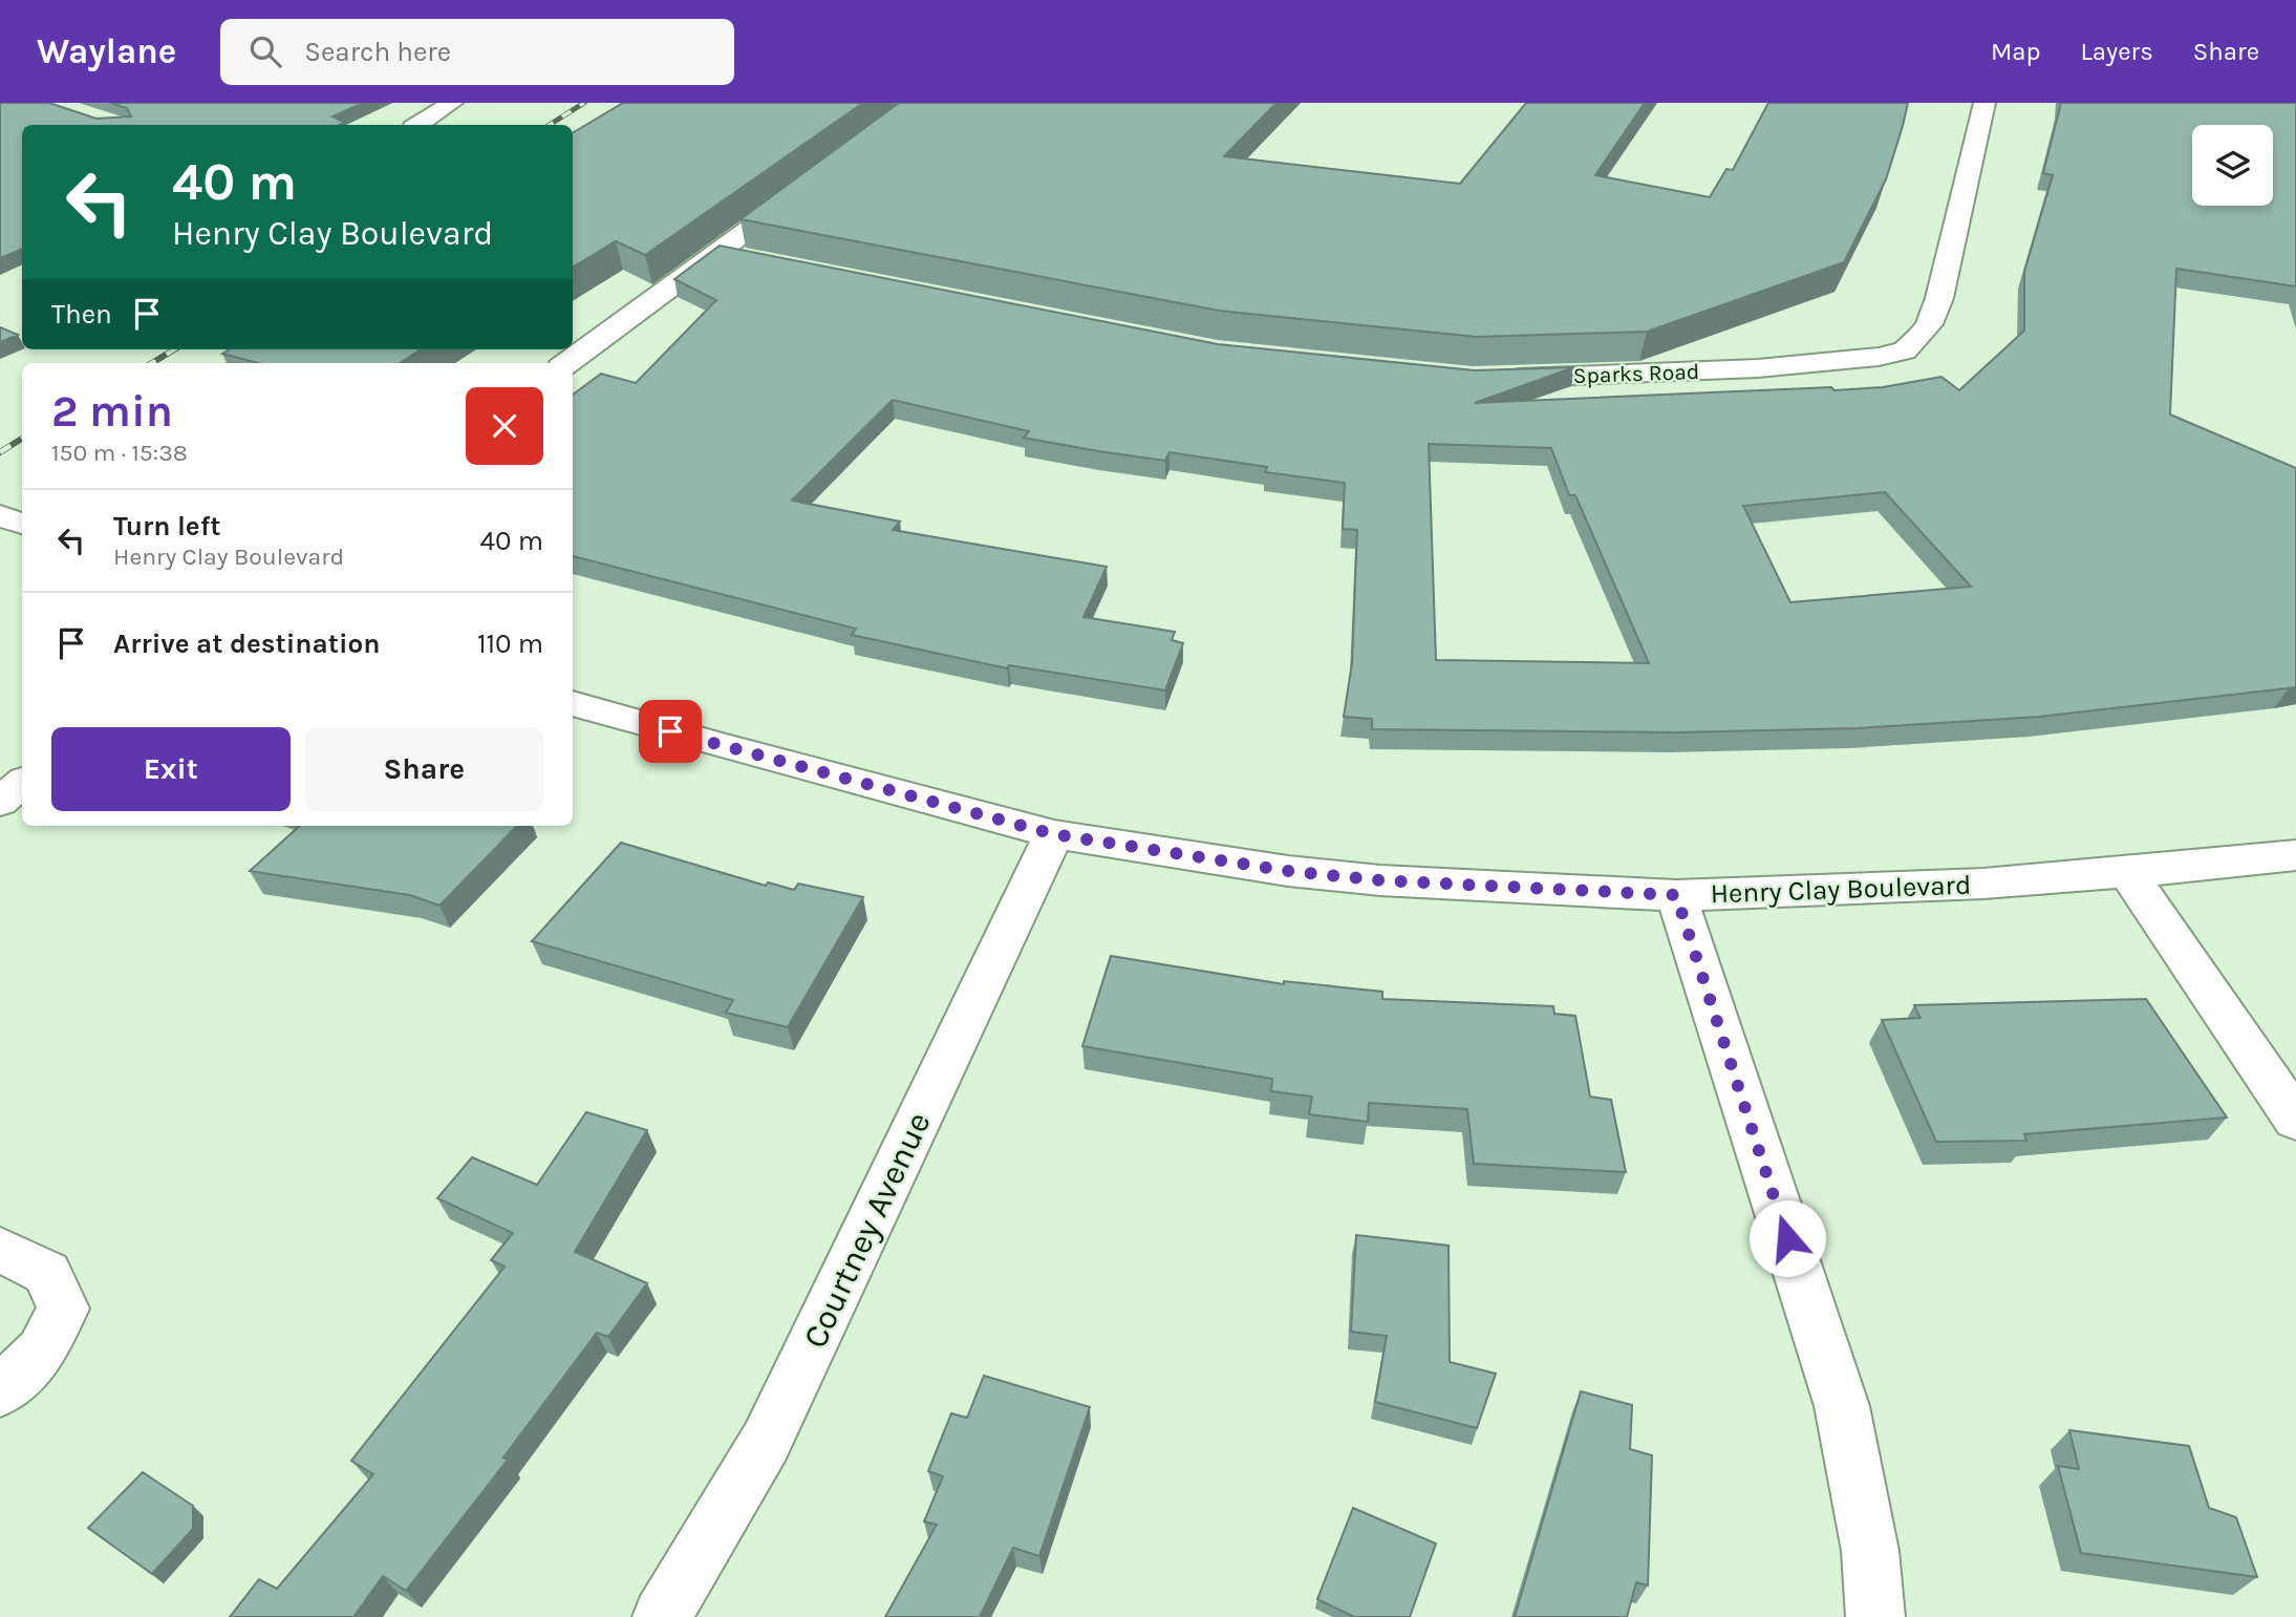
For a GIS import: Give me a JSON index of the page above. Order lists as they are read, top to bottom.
{
  "streets": {
    "street": ["Sparks Road", "Henry Clay Boulevard", "Courtney Avenue"]
  },
  "crossings": [
    ["Henry Clay Boulevard", "Courtney Avenue"]
  ],
  "page": {
    "header": "Waylane",
    "search": "Search here",
    "nav": ["Map", "Layers", "Share"],
    "turn": ["40 m", "Henry Clay Boulevard"],
    "then": "Then",
    "heading": ["2 min", "150 m · 15:38"],
    "list": [
      {
        "name": "Turn left",
        "note": "Henry Clay Boulevard",
        "value": "40 m"
      },
      {
        "name": "Arrive at destination",
        "value": "110 m"
      }
    ],
    "buttons": ["Exit", "Share"]
  }
}
